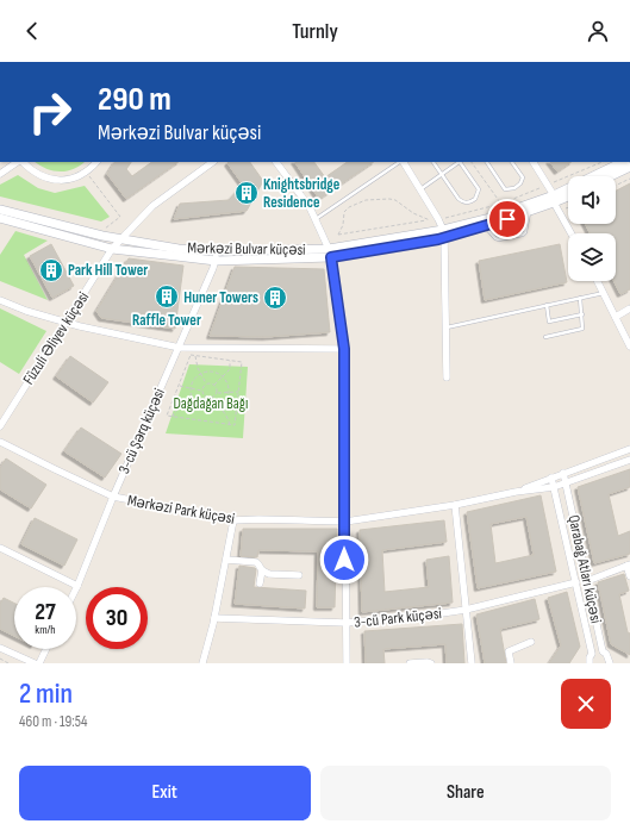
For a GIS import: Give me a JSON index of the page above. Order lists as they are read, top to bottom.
{
  "streets": {
    "street": [
      "Mərkəzi Bulvar küçəsi",
      "Füzuli Əliyev küçəsi",
      "3-cü Şərq küçəsi",
      "Mərkəzi Park küçəsi",
      "Qarabağ Atları küçəsi",
      "3-cü Park küçəsi"
    ]
  },
  "crossings": [
    ["Mərkəzi Bulvar küçəsi", "Füzuli Əliyev küçəsi"],
    ["Mərkəzi Bulvar küçəsi", "3-cü Şərq küçəsi"],
    ["3-cü Şərq küçəsi", "Mərkəzi Park küçəsi"],
    ["Mərkəzi Park küçəsi", "Qarabağ Atları küçəsi"],
    ["Qarabağ Atları küçəsi", "3-cü Park küçəsi"]
  ],
  "parks": ["Dağdağan Bağı"],
  "places": {
    "building": [
      "Knightsbridge Residence",
      "Park Hill Tower",
      "Raffle Tower",
      "Huner Towers"
    ]
  },
  "page": {
    "header": "Turnly",
    "turn": ["290 m", "Mərkəzi Bulvar küçəsi"],
    "speed": "27 km/h",
    "limit": "30",
    "heading": ["2 min", "460 m · 19:54"],
    "buttons": ["Exit", "Share"]
  }
}
